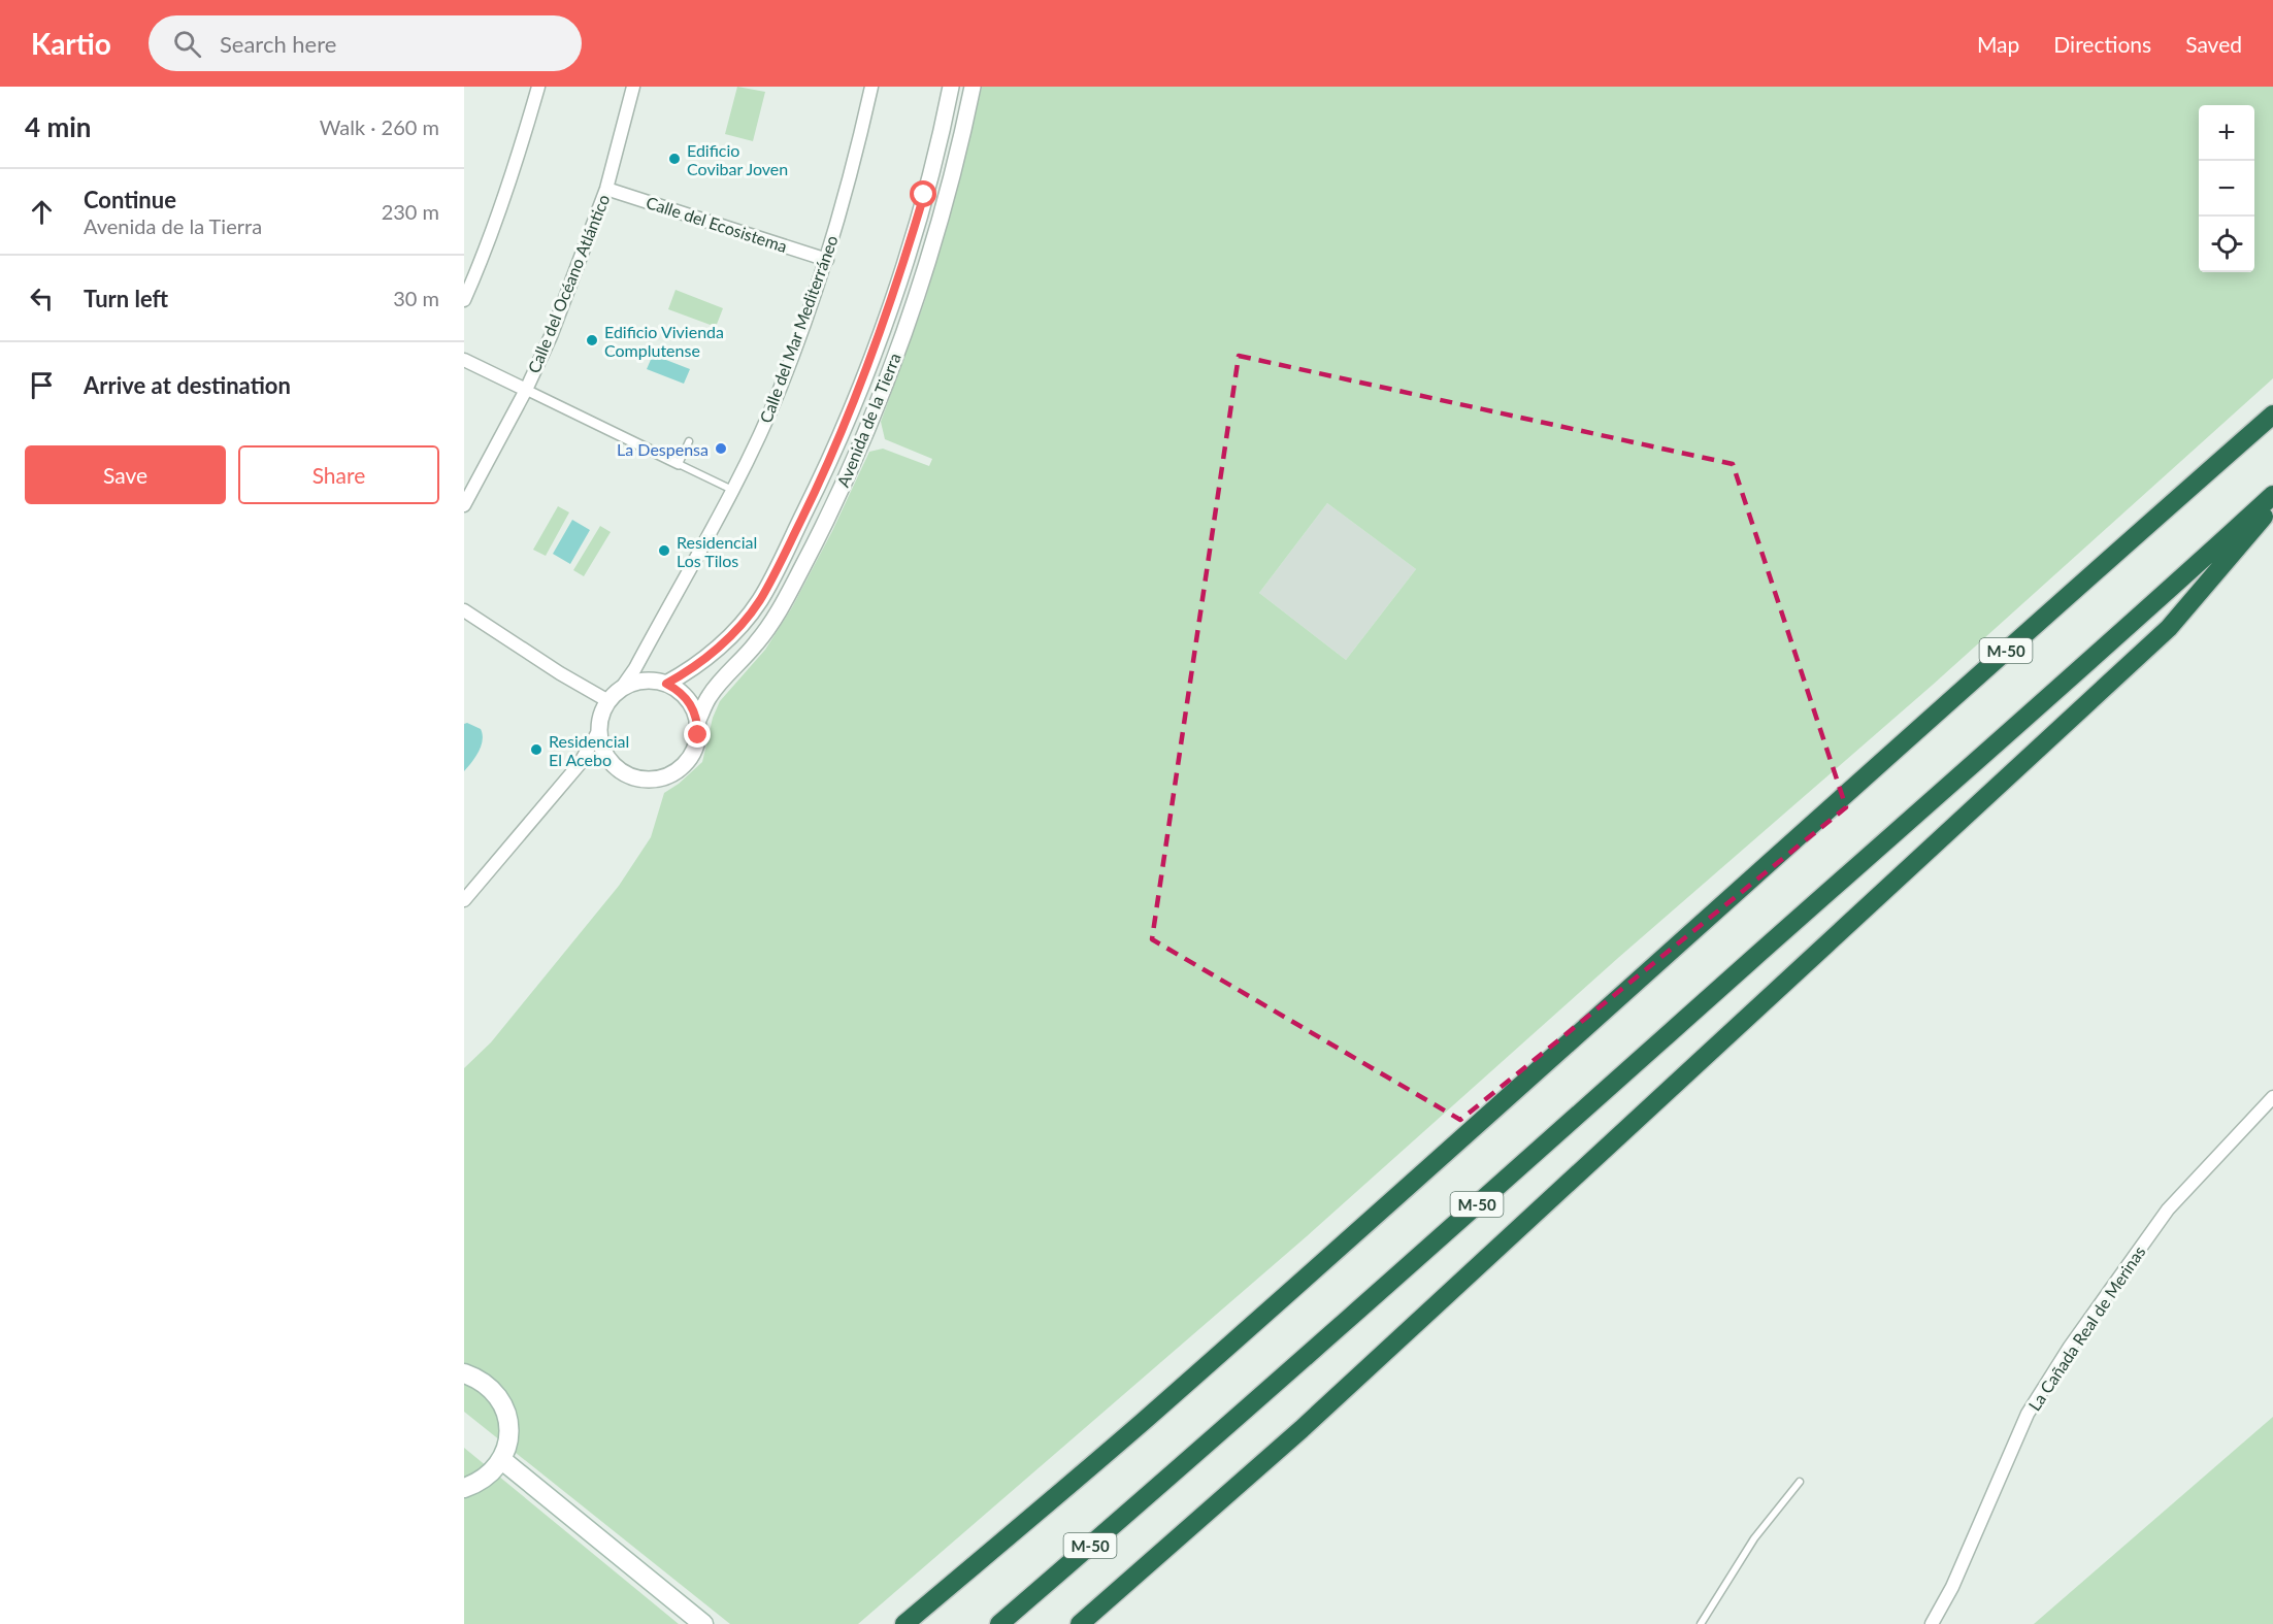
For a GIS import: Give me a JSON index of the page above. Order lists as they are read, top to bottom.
{
  "streets": {
    "highway": ["M-50"],
    "street": [
      "Calle del Ecosistema",
      "Calle del Océano Atlántico",
      "Calle del Mar Mediterráneo",
      "Avenida de la Tierra",
      "La Cañada Real de Merinas"
    ]
  },
  "crossings": [
    ["Calle del Ecosistema", "Calle del Océano Atlántico"],
    ["Calle del Ecosistema", "Calle del Mar Mediterráneo"],
    ["Calle del Mar Mediterráneo", "Avenida de la Tierra"]
  ],
  "places": [
    "Edificio Covibar Joven",
    "Edificio Vivienda Complutense",
    "La Despensa",
    "Residencial Los Tilos",
    "Residencial El Acebo"
  ],
  "page": {
    "header": "Kartio",
    "search": "Search here",
    "nav": ["Map", "Directions", "Saved"],
    "heading": ["4 min", "Walk · 260 m"],
    "map_buttons": ["+", "−"],
    "list": [
      ["Continue", "Avenida de la Tierra", "230 m"],
      ["Turn left", "30 m"],
      "Arrive at destination"
    ],
    "buttons": ["Save", "Share"]
  }
}
